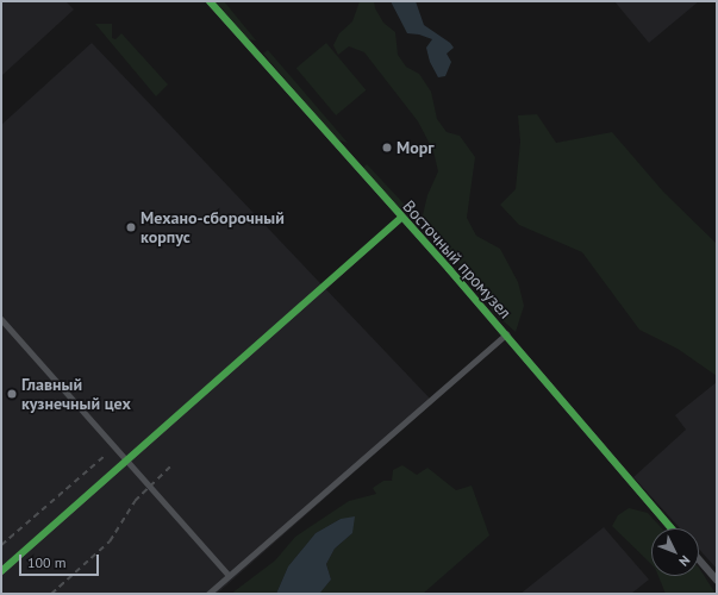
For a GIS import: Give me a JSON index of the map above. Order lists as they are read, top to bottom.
{
  "streets": {
    "street": ["Восточный промузел"]
  },
  "places": ["Морг", "Механо-сборочный корпус", "Главный кузнечный цех"],
  "scale_bar": "100 m",
  "north": "bottom right"
}
